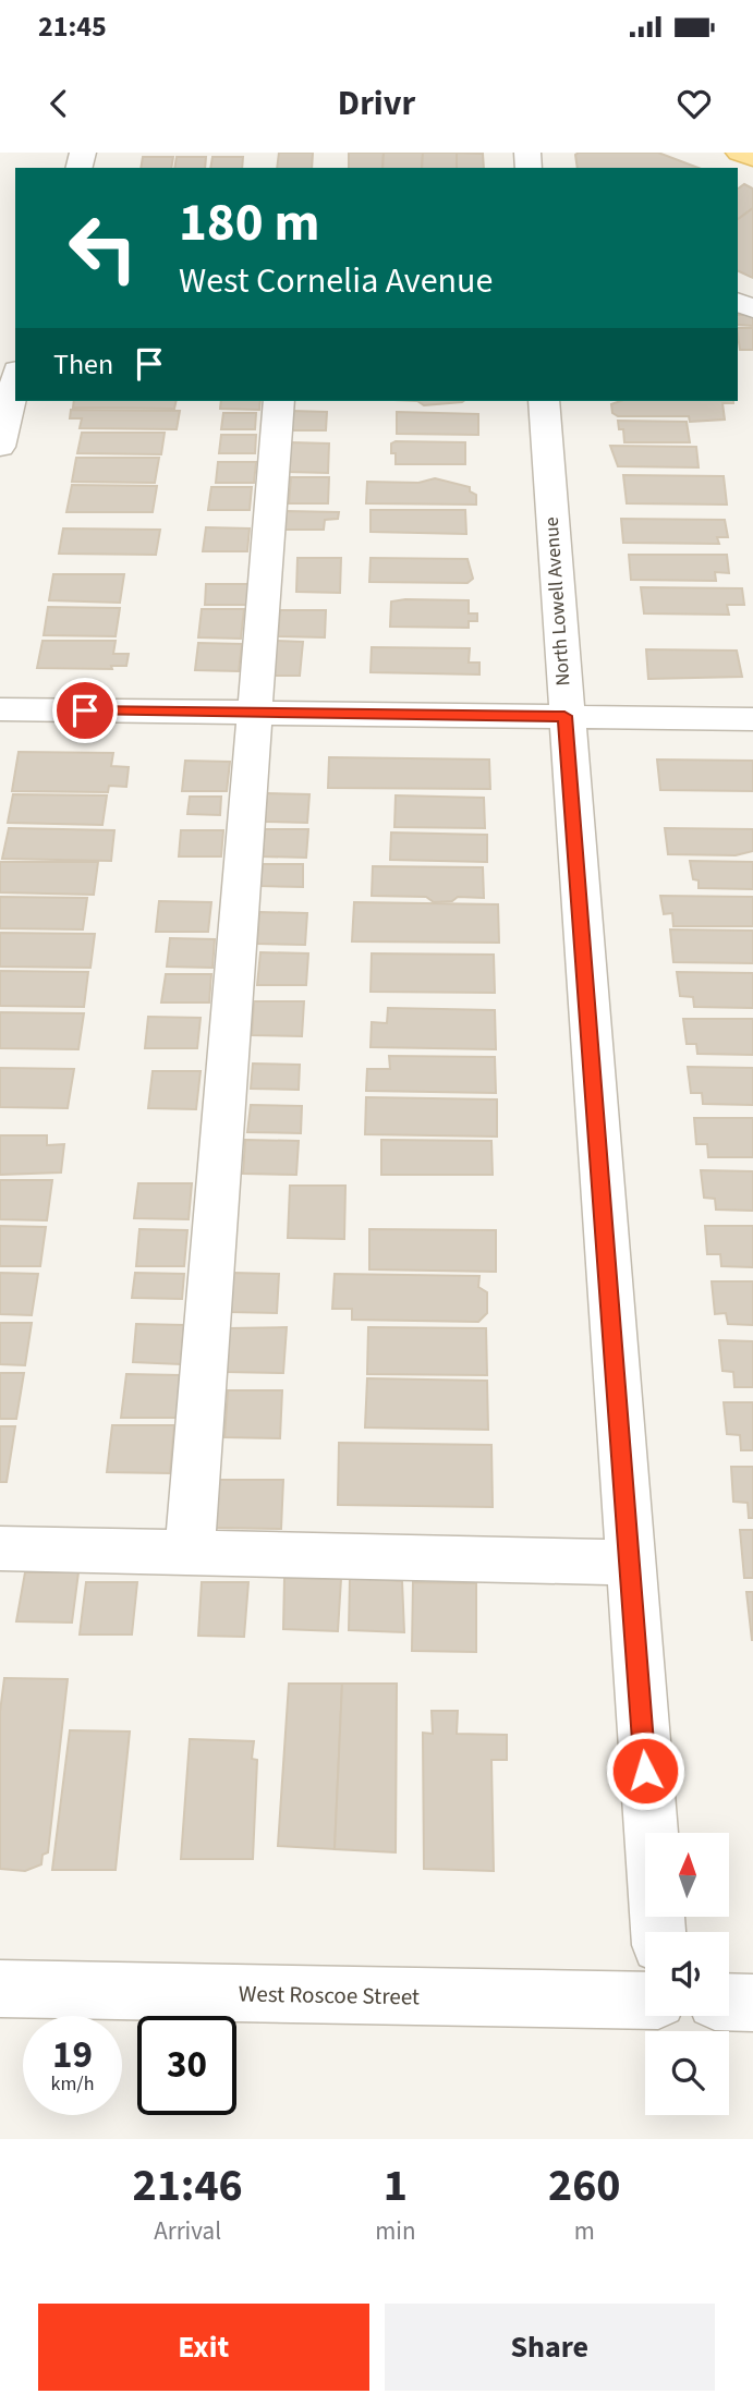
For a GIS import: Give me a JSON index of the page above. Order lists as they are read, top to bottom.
{
  "streets": {
    "street": ["North Lowell Avenue", "West Roscoe Street"]
  },
  "north": "top",
  "page": {
    "status": "21:45",
    "header": "Drivr",
    "turn": ["180 m", "West Cornelia Avenue"],
    "then": "Then",
    "speed": "19 km/h",
    "limit": "30",
    "eta": [
      "21:46",
      "Arrival",
      "1",
      "min",
      "260",
      "m"
    ],
    "buttons": ["Exit", "Share"]
  }
}
